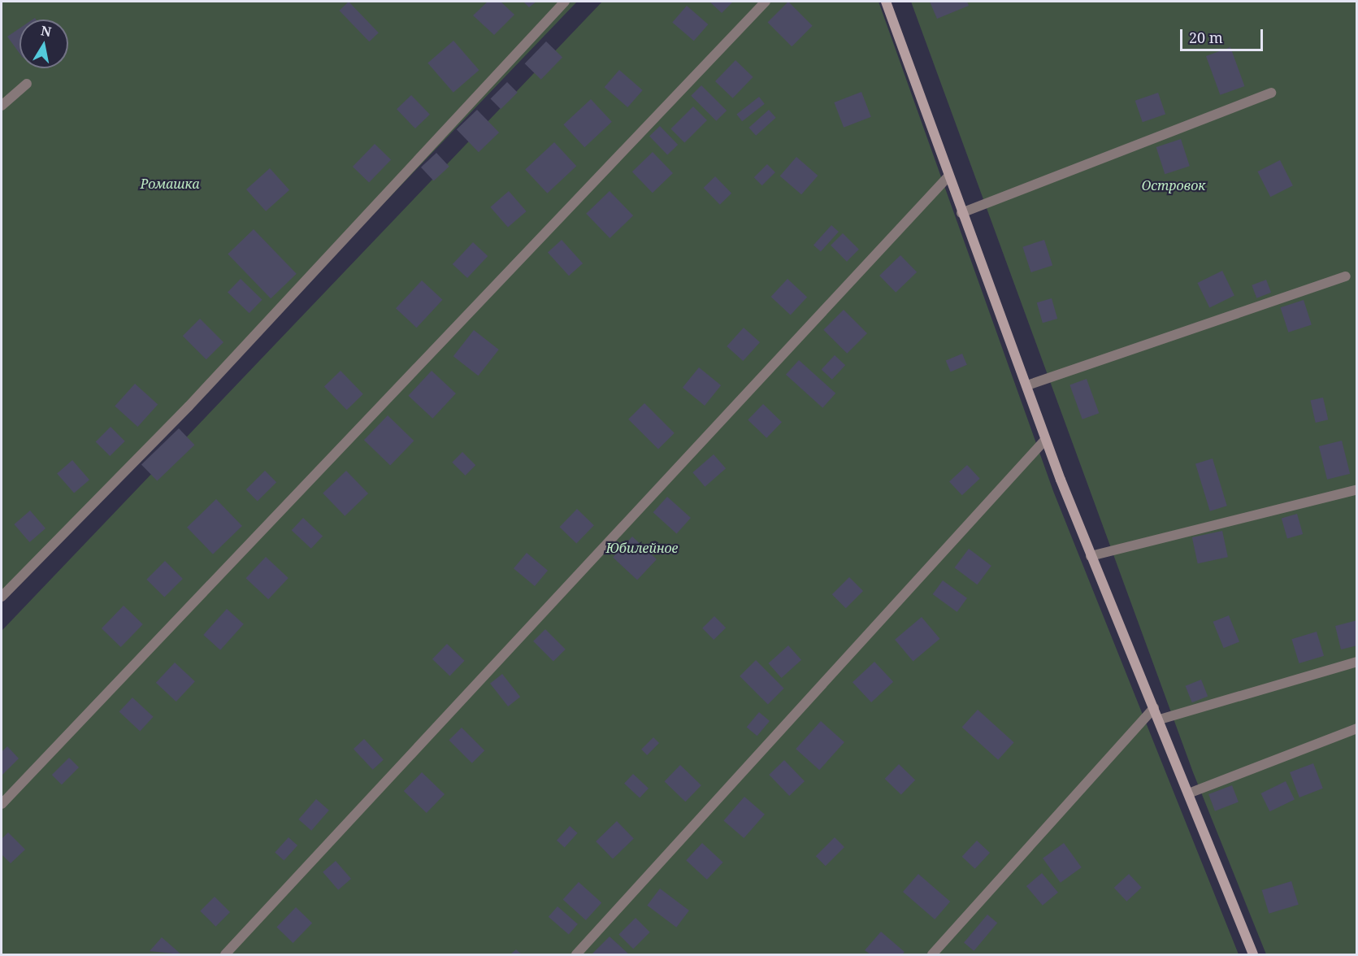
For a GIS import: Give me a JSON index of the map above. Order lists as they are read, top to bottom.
{
  "parks": ["Ромашка", "Островок", "Юбилейное"],
  "scale_bar": "20 m",
  "north": "top"
}
